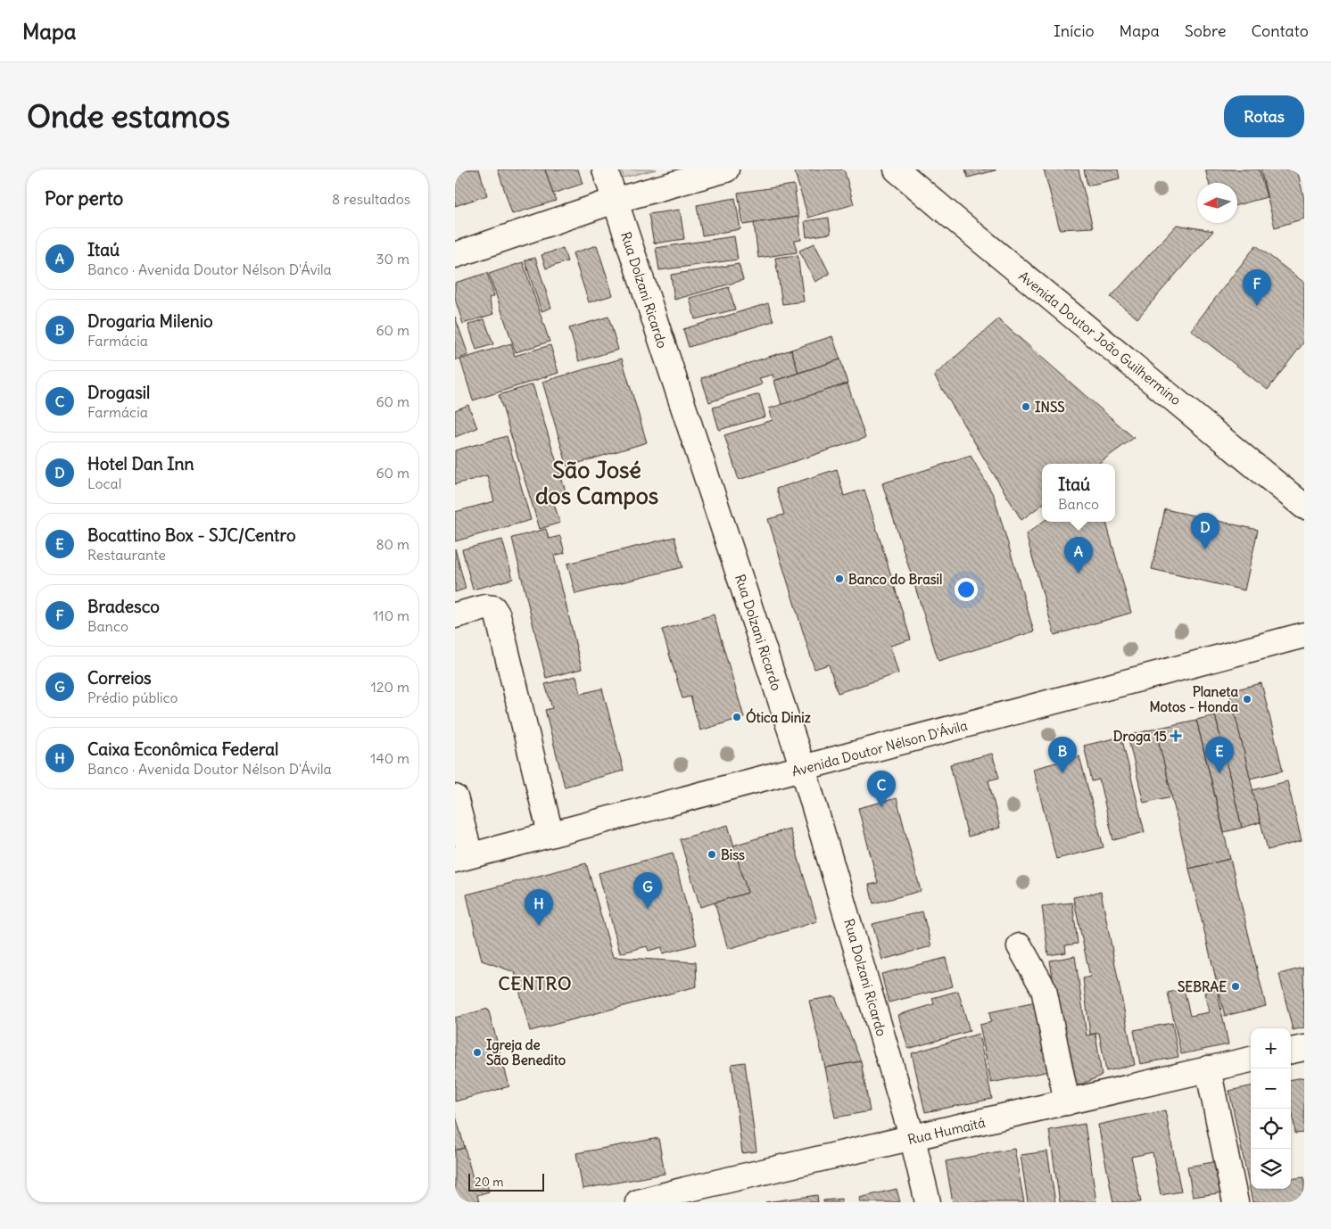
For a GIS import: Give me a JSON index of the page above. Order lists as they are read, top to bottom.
{
  "streets": {
    "street": [
      "Rua Dolzani Ricardo",
      "Avenida Doutor João Guilhermino",
      "Avenida Doutor Nélson D'Ávila",
      "Rua Humaitá"
    ]
  },
  "crossings": [
    ["Rua Dolzani Ricardo", "Avenida Doutor Nélson D'Ávila"],
    ["Rua Dolzani Ricardo", "Rua Humaitá"]
  ],
  "districts": ["São José dos Campos", "CENTRO"],
  "places": {
    "other": [
      "INSS",
      "Banco do Brasil",
      "Planeta Motos - Honda",
      "Ótica Diniz",
      "Biss",
      "SEBRAE",
      "Igreja de São Benedito"
    ],
    "health": ["Droga 15"]
  },
  "scale_bar": "20 m",
  "north": "left",
  "page": {
    "header": "Mapa",
    "nav": [
      "Início",
      "Mapa",
      "Sobre",
      "Contato"
    ],
    "buttons": "Rotas",
    "title": "Onde estamos",
    "heading": ["Por perto", "8 resultados"],
    "list": [
      {
        "mark": "A",
        "name": "Itaú",
        "note": "Banco · Avenida Doutor Nélson D'Ávila",
        "value": "30 m"
      },
      {
        "mark": "B",
        "name": "Drogaria Milenio",
        "note": "Farmácia",
        "value": "60 m"
      },
      {
        "mark": "C",
        "name": "Drogasil",
        "note": "Farmácia",
        "value": "60 m"
      },
      {
        "mark": "D",
        "name": "Hotel Dan Inn",
        "note": "Local",
        "value": "60 m"
      },
      {
        "mark": "E",
        "name": "Bocattino Box - SJC/Centro",
        "note": "Restaurante",
        "value": "80 m"
      },
      {
        "mark": "F",
        "name": "Bradesco",
        "note": "Banco",
        "value": "110 m"
      },
      {
        "mark": "G",
        "name": "Correios",
        "note": "Prédio público",
        "value": "120 m"
      },
      {
        "mark": "H",
        "name": "Caixa Econômica Federal",
        "note": "Banco · Avenida Doutor Nélson D'Ávila",
        "value": "140 m"
      }
    ],
    "pins": [
      "F",
      "D",
      "A",
      "B",
      "E",
      "C",
      "G",
      "H"
    ],
    "popup": ["Itaú", "Banco"],
    "map_buttons": ["+", "−"],
    "scale": "20 m"
  }
}
